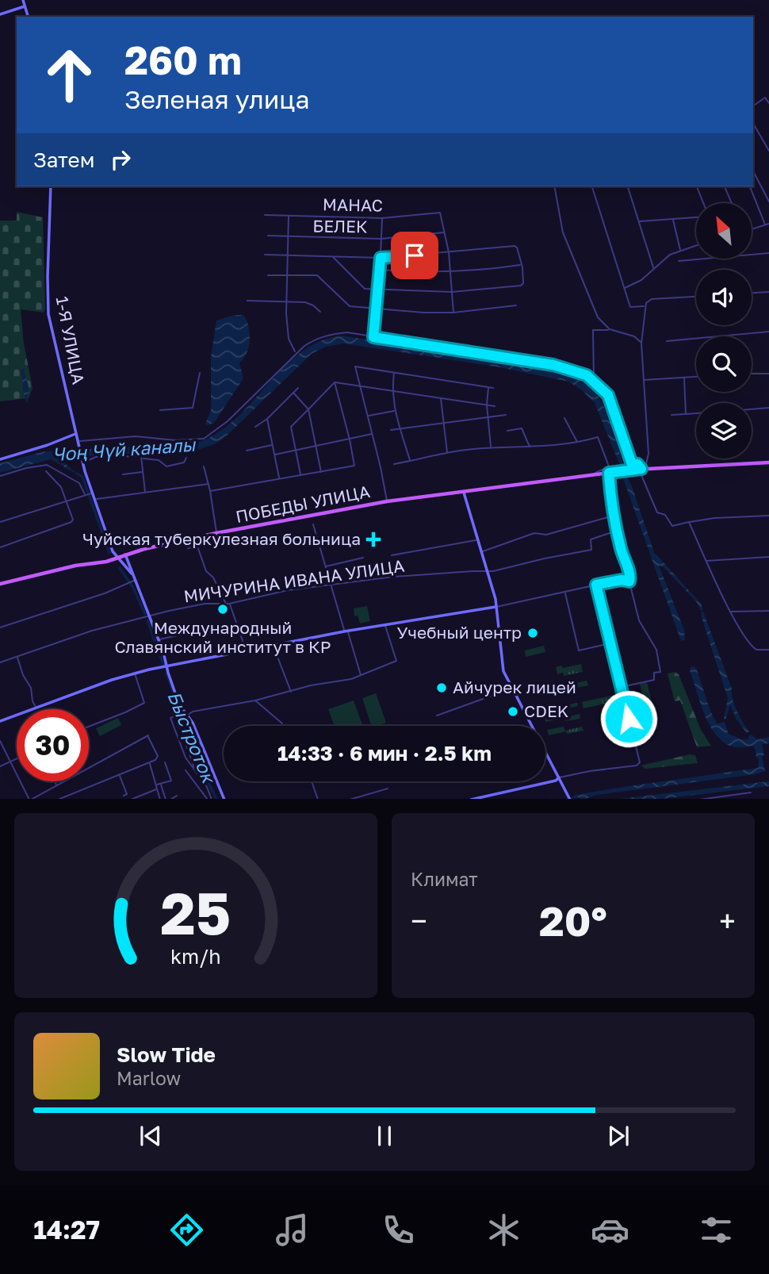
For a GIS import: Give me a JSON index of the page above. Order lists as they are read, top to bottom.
{
  "streets": {
    "main road": ["1-Я УЛИЦА", "ПОБЕДЫ УЛИЦА"],
    "street": ["МАНАС", "БЕЛЕК", "МИЧУРИНА ИВАНА УЛИЦА"]
  },
  "crossings": [
    ["МАНАС", "БЕЛЕК"],
    ["1-Я УЛИЦА", "ПОБЕДЫ УЛИЦА"]
  ],
  "water": ["Чоң Чүй каналы", "Быстроток"],
  "places": {
    "health": ["Чуйская туберкулезная больница"],
    "other": [
      "Международный Славянский институт в КР",
      "Учебный центр",
      "Айчурек лицей",
      "CDEK"
    ]
  },
  "north": "top left",
  "page": {
    "turn": ["260 m", "Зеленая улица"],
    "then": "Затем",
    "limit": "30",
    "trip": "14:33 · 6 мин · 2.5 km",
    "tile": "Климат",
    "heat": ["−", "20°", "+"],
    "song": ["Slow Tide", "Marlow"],
    "tabs": "14:27",
    "gauge": ["25", "km/h"]
  }
}
